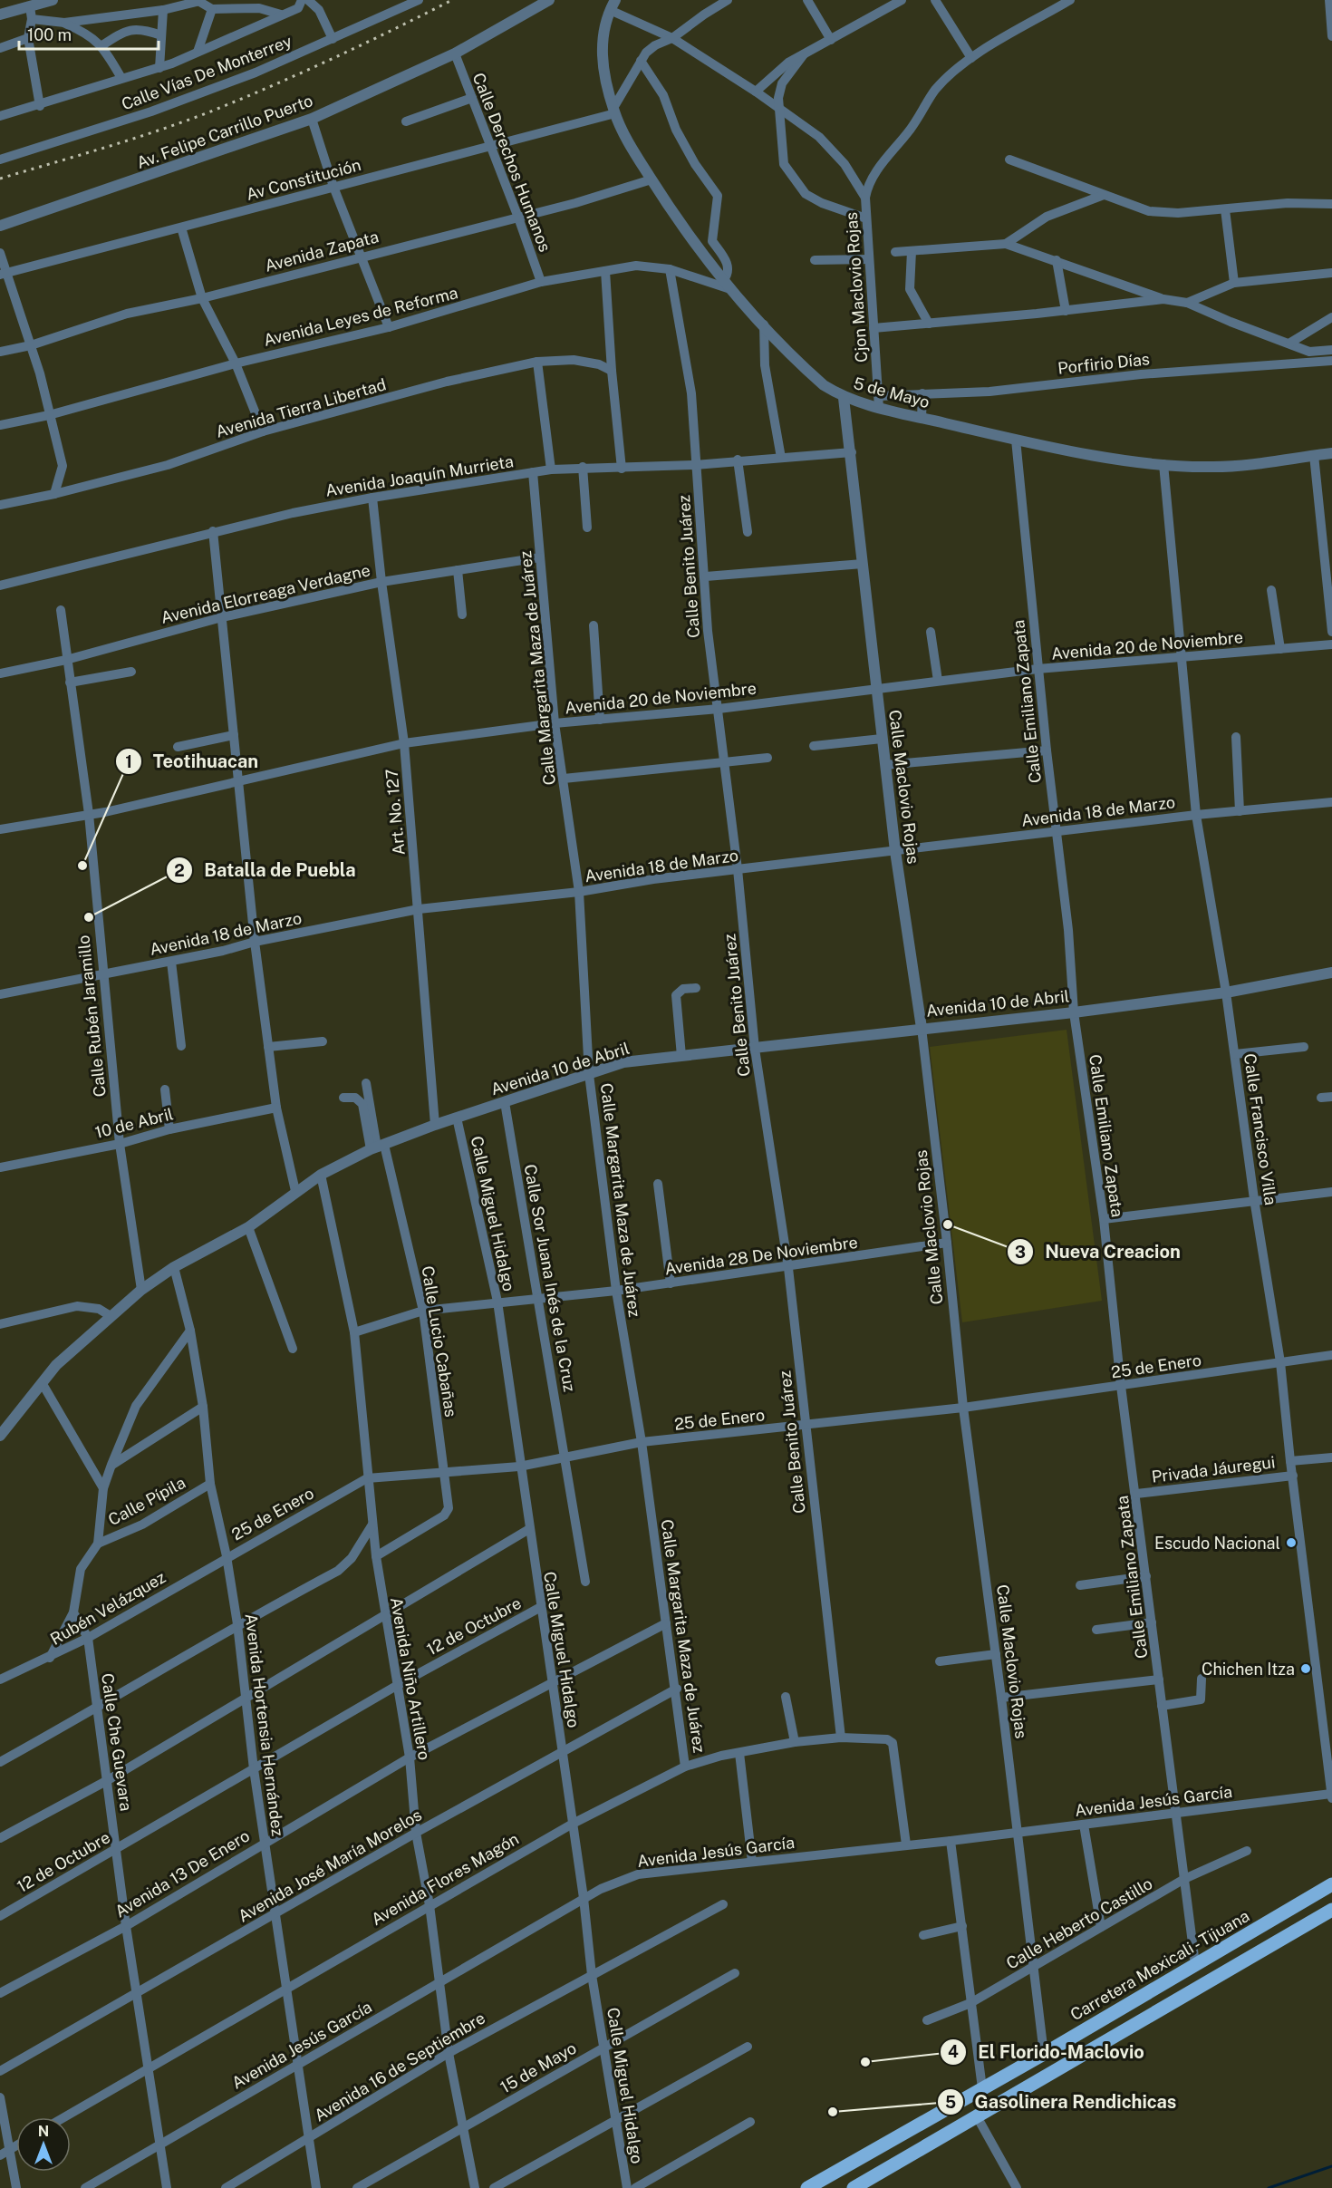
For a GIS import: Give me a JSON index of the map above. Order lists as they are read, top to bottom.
{
  "streets": {
    "main road": ["Carretera Mexicali - Tijuana"],
    "street": [
      "Calle Vías De Monterrey",
      "Av. Felipe Carrillo Puerto",
      "Calle Derechos Humanos",
      "Av Constitución",
      "Avenida Zapata",
      "Cjon Maclovio Rojas",
      "Avenida Leyes de Reforma",
      "Porfirio Días",
      "5 de Mayo",
      "Avenida Tierra Libertad",
      "Avenida Joaquín Murrieta",
      "Calle Benito Juárez",
      "Avenida Elorreaga Verdagne",
      "Avenida 20 de Noviembre",
      "Calle Margarita Maza de Juárez",
      "Calle Emiliano Zapata",
      "Calle Maclovio Rojas",
      "Avenida 18 de Marzo",
      "Art. No. 127",
      "Avenida 10 de Abril",
      "Calle Rubén Jaramillo",
      "10 de Abril",
      "Calle Francisco Villa",
      "Calle Miguel Hidalgo",
      "Avenida 28 De Noviembre",
      "Calle Sor Juana Inés de la Cruz",
      "Calle Lucio Cabañas",
      "25 de Enero",
      "Privada Jáuregui",
      "Calle Pípila",
      "Rubén Velázquez",
      "12 de Octubre",
      "Avenida Niño Artillero",
      "Avenida Hortensia Hernández",
      "Calle Che Guevara",
      "Avenida Jesús García",
      "Avenida José María Morelos",
      "Avenida 13 De Enero",
      "Avenida Flores Magón",
      "Calle Heberto Castillo",
      "Avenida 16 de Septiembre",
      "15 de Mayo"
    ]
  },
  "crossings": [
    ["Av. Felipe Carrillo Puerto", "Calle Derechos Humanos"],
    ["Calle Derechos Humanos", "Av Constitución"],
    ["Calle Derechos Humanos", "Avenida Zapata"],
    ["Calle Derechos Humanos", "Avenida Leyes de Reforma"],
    ["Av Constitución", "5 de Mayo"],
    ["Avenida Zapata", "5 de Mayo"],
    ["Cjon Maclovio Rojas", "Porfirio Días"],
    ["Cjon Maclovio Rojas", "5 de Mayo"],
    ["Avenida Leyes de Reforma", "5 de Mayo"],
    ["Avenida Leyes de Reforma", "Calle Benito Juárez"],
    ["5 de Mayo", "Calle Emiliano Zapata"],
    ["5 de Mayo", "Calle Maclovio Rojas"],
    ["5 de Mayo", "Calle Francisco Villa"],
    ["Avenida Joaquín Murrieta", "Calle Benito Juárez"],
    ["Avenida Joaquín Murrieta", "Calle Margarita Maza de Juárez"],
    ["Avenida Joaquín Murrieta", "Calle Maclovio Rojas"],
    ["Avenida Joaquín Murrieta", "Art. No. 127"],
    ["Calle Benito Juárez", "Avenida 20 de Noviembre"],
    ["Calle Benito Juárez", "Avenida 18 de Marzo"],
    ["Calle Benito Juárez", "Avenida 10 de Abril"],
    ["Calle Benito Juárez", "Avenida 28 De Noviembre"],
    ["Calle Benito Juárez", "25 de Enero"],
    ["Calle Benito Juárez", "Avenida Flores Magón"],
    ["Avenida Elorreaga Verdagne", "Calle Margarita Maza de Juárez"],
    ["Avenida Elorreaga Verdagne", "Art. No. 127"],
    ["Avenida Elorreaga Verdagne", "Calle Rubén Jaramillo"],
    ["Avenida 20 de Noviembre", "Calle Margarita Maza de Juárez"],
    ["Avenida 20 de Noviembre", "Calle Emiliano Zapata"],
    ["Avenida 20 de Noviembre", "Calle Maclovio Rojas"],
    ["Avenida 20 de Noviembre", "Art. No. 127"],
    ["Avenida 20 de Noviembre", "Calle Rubén Jaramillo"],
    ["Avenida 20 de Noviembre", "Calle Francisco Villa"],
    ["Calle Margarita Maza de Juárez", "Avenida 18 de Marzo"],
    ["Calle Margarita Maza de Juárez", "Avenida 10 de Abril"],
    ["Calle Margarita Maza de Juárez", "Avenida 28 De Noviembre"],
    ["Calle Margarita Maza de Juárez", "25 de Enero"],
    ["Calle Margarita Maza de Juárez", "Avenida José María Morelos"],
    ["Calle Margarita Maza de Juárez", "Avenida 13 De Enero"],
    ["Calle Margarita Maza de Juárez", "Avenida Flores Magón"],
    ["Calle Emiliano Zapata", "Avenida 18 de Marzo"],
    ["Calle Emiliano Zapata", "Avenida 10 de Abril"],
    ["Calle Emiliano Zapata", "25 de Enero"],
    ["Calle Emiliano Zapata", "Privada Jáuregui"],
    ["Calle Emiliano Zapata", "Avenida Jesús García"],
    ["Calle Emiliano Zapata", "Calle Heberto Castillo"],
    ["Calle Emiliano Zapata", "Carretera Mexicali - Tijuana"],
    ["Calle Maclovio Rojas", "Avenida 18 de Marzo"],
    ["Calle Maclovio Rojas", "Avenida 10 de Abril"],
    ["Calle Maclovio Rojas", "Avenida 28 De Noviembre"],
    ["Calle Maclovio Rojas", "25 de Enero"],
    ["Calle Maclovio Rojas", "Avenida Jesús García"],
    ["Calle Maclovio Rojas", "Calle Heberto Castillo"],
    ["Calle Maclovio Rojas", "Carretera Mexicali - Tijuana"],
    ["Avenida 18 de Marzo", "Art. No. 127"],
    ["Avenida 18 de Marzo", "Calle Rubén Jaramillo"],
    ["Avenida 18 de Marzo", "Calle Francisco Villa"],
    ["Art. No. 127", "Avenida 10 de Abril"],
    ["Avenida 10 de Abril", "Calle Rubén Jaramillo"],
    ["Avenida 10 de Abril", "Calle Francisco Villa"],
    ["Avenida 10 de Abril", "Calle Miguel Hidalgo"],
    ["Avenida 10 de Abril", "Calle Sor Juana Inés de la Cruz"],
    ["Avenida 10 de Abril", "Calle Lucio Cabañas"],
    ["Avenida 10 de Abril", "Avenida Niño Artillero"],
    ["Avenida 10 de Abril", "Avenida Hortensia Hernández"],
    ["Calle Rubén Jaramillo", "10 de Abril"],
    ["Calle Francisco Villa", "25 de Enero"],
    ["Calle Francisco Villa", "Privada Jáuregui"],
    ["Calle Francisco Villa", "Avenida Jesús García"],
    ["Calle Miguel Hidalgo", "Avenida 28 De Noviembre"],
    ["Calle Miguel Hidalgo", "25 de Enero"],
    ["Calle Miguel Hidalgo", "12 de Octubre"],
    ["Calle Miguel Hidalgo", "Avenida Jesús García"],
    ["Calle Miguel Hidalgo", "Avenida José María Morelos"],
    ["Calle Miguel Hidalgo", "Avenida 13 De Enero"],
    ["Calle Miguel Hidalgo", "Avenida Flores Magón"],
    ["Calle Miguel Hidalgo", "Avenida 16 de Septiembre"],
    ["Calle Miguel Hidalgo", "15 de Mayo"],
    ["Avenida 28 De Noviembre", "Calle Sor Juana Inés de la Cruz"],
    ["Avenida 28 De Noviembre", "Calle Lucio Cabañas"],
    ["Avenida 28 De Noviembre", "Avenida Niño Artillero"],
    ["Calle Sor Juana Inés de la Cruz", "25 de Enero"],
    ["Calle Lucio Cabañas", "25 de Enero"],
    ["Calle Lucio Cabañas", "Avenida Niño Artillero"],
    ["25 de Enero", "Rubén Velázquez"],
    ["25 de Enero", "Avenida Niño Artillero"],
    ["25 de Enero", "Avenida Hortensia Hernández"],
    ["Calle Pípila", "Avenida Hortensia Hernández"],
    ["Rubén Velázquez", "Avenida Hortensia Hernández"],
    ["Rubén Velázquez", "Calle Che Guevara"],
    ["12 de Octubre", "Avenida Niño Artillero"],
    ["12 de Octubre", "Avenida Hortensia Hernández"],
    ["12 de Octubre", "Calle Che Guevara"],
    ["Avenida Niño Artillero", "Avenida Jesús García"],
    ["Avenida Niño Artillero", "Avenida José María Morelos"],
    ["Avenida Niño Artillero", "Avenida 13 De Enero"],
    ["Avenida Niño Artillero", "Avenida Flores Magón"],
    ["Avenida Niño Artillero", "Avenida 16 de Septiembre"],
    ["Avenida Niño Artillero", "15 de Mayo"],
    ["Avenida Hortensia Hernández", "Avenida Jesús García"],
    ["Avenida Hortensia Hernández", "Avenida José María Morelos"],
    ["Avenida Hortensia Hernández", "Avenida 13 De Enero"],
    ["Avenida Hortensia Hernández", "Avenida Flores Magón"],
    ["Avenida Hortensia Hernández", "Avenida 16 de Septiembre"],
    ["Calle Che Guevara", "Avenida Jesús García"],
    ["Calle Che Guevara", "Avenida José María Morelos"],
    ["Calle Che Guevara", "Avenida 13 De Enero"],
    ["Calle Che Guevara", "Avenida Flores Magón"],
    ["Avenida Jesús García", "Avenida Flores Magón"]
  ],
  "places": [
    "Teotihuacan",
    "Batalla de Puebla",
    "Nueva Creacion",
    "Escudo Nacional",
    "Chichen Itza",
    "El Florido-Maclovio",
    "Gasolinera Rendichicas"
  ],
  "scale_bar": "100 m",
  "north": "top"
}
